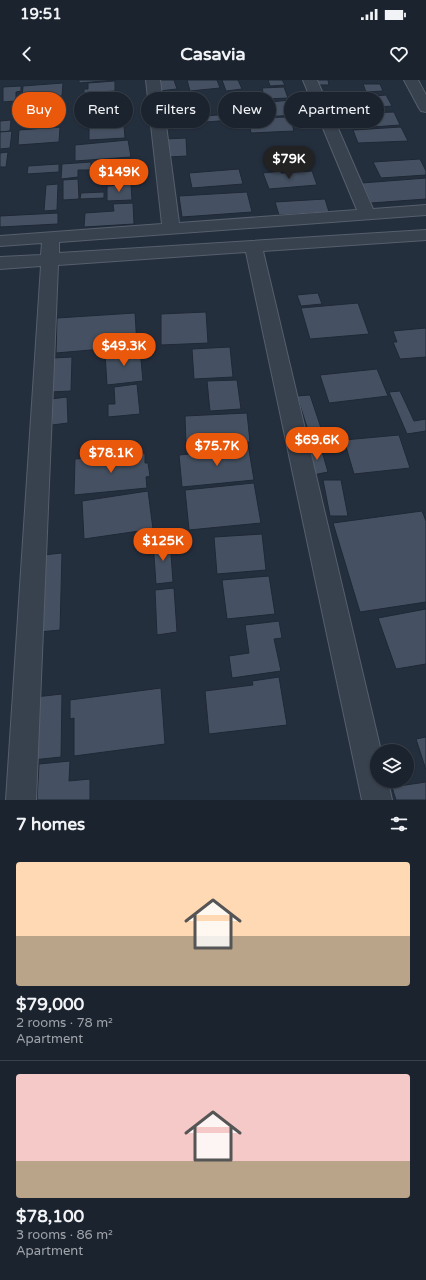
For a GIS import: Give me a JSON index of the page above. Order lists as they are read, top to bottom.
{
  "page": {
    "status": "19:51",
    "header": "Casavia",
    "chip": [
      "Buy",
      "Rent",
      "Filters",
      "New",
      "Apartment"
    ],
    "price": [
      "$79K",
      "$149K",
      "$49.3K",
      "$69.6K",
      "$75.7K",
      "$78.1K",
      "$125K"
    ],
    "heading": "7 homes",
    "list": [
      {
        "name": "$79,000",
        "note": "2 rooms · 78 m² · Apartment"
      },
      {
        "name": "$78,100",
        "note": "3 rooms · 86 m² · Apartment"
      }
    ]
  }
}
